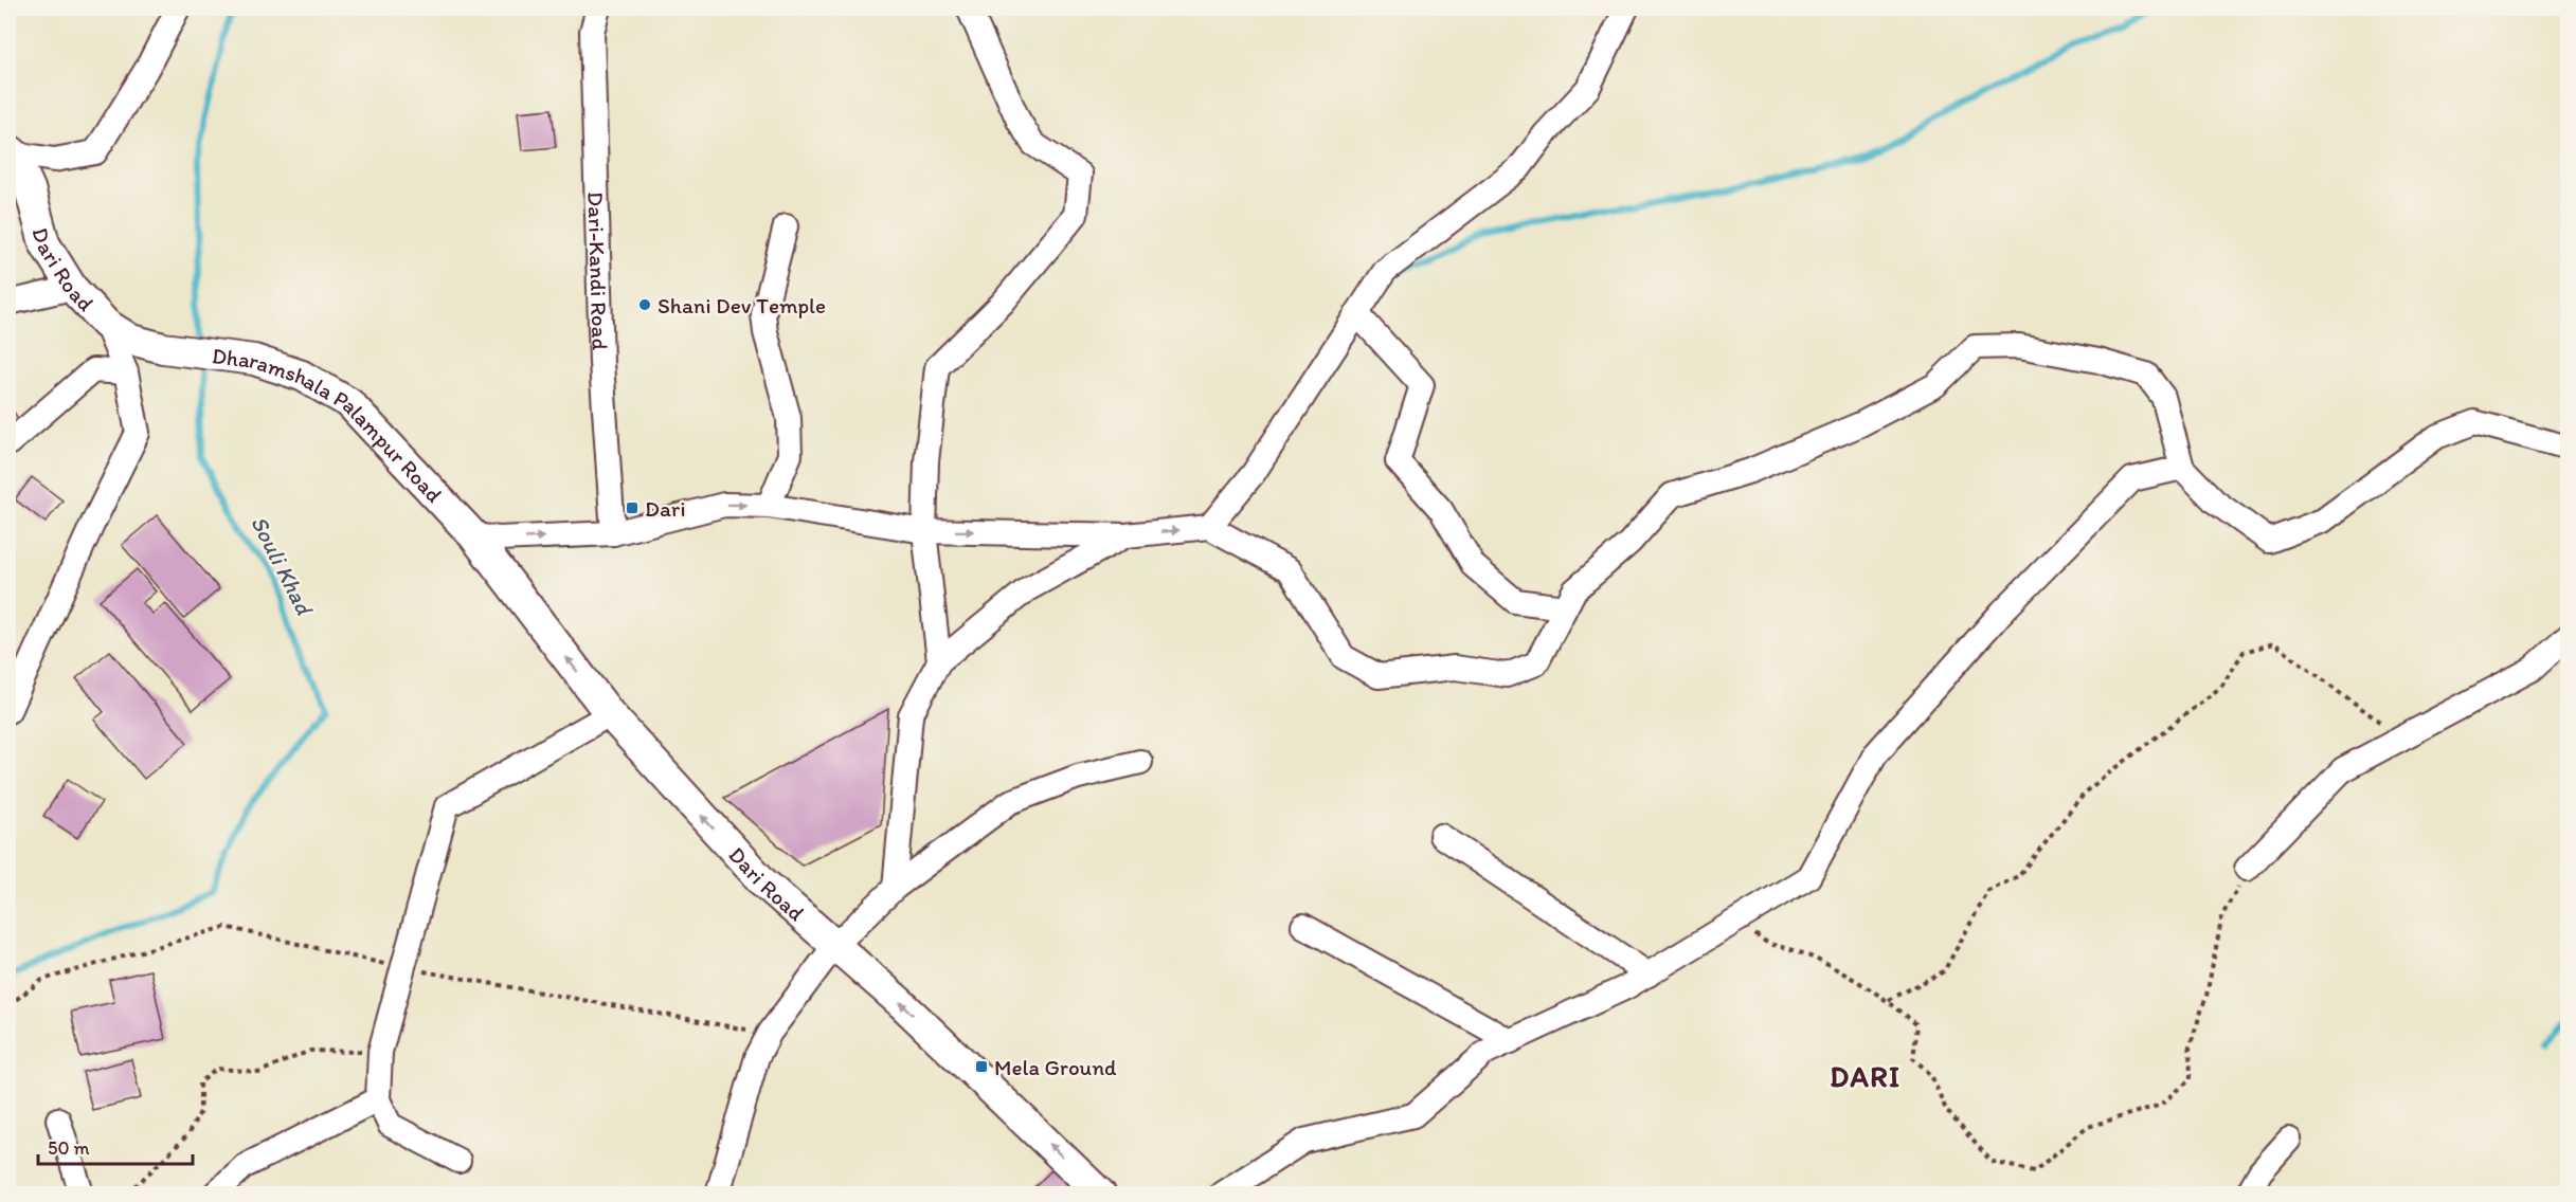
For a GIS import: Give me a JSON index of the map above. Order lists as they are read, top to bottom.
{
  "streets": {
    "main road": ["Dari Road", "Dharamshala Palampur Road"],
    "street": ["Dari-Kandi Road"]
  },
  "crossings": [
    ["Dari Road", "Dharamshala Palampur Road"]
  ],
  "one_way": ["Dari Road"],
  "districts": ["DARI"],
  "water": ["Souli Khad"],
  "places": {
    "other": ["Shani Dev Temple"],
    "transit": ["Dari", "Mela Ground"]
  },
  "scale_bar": "50 m"
}
